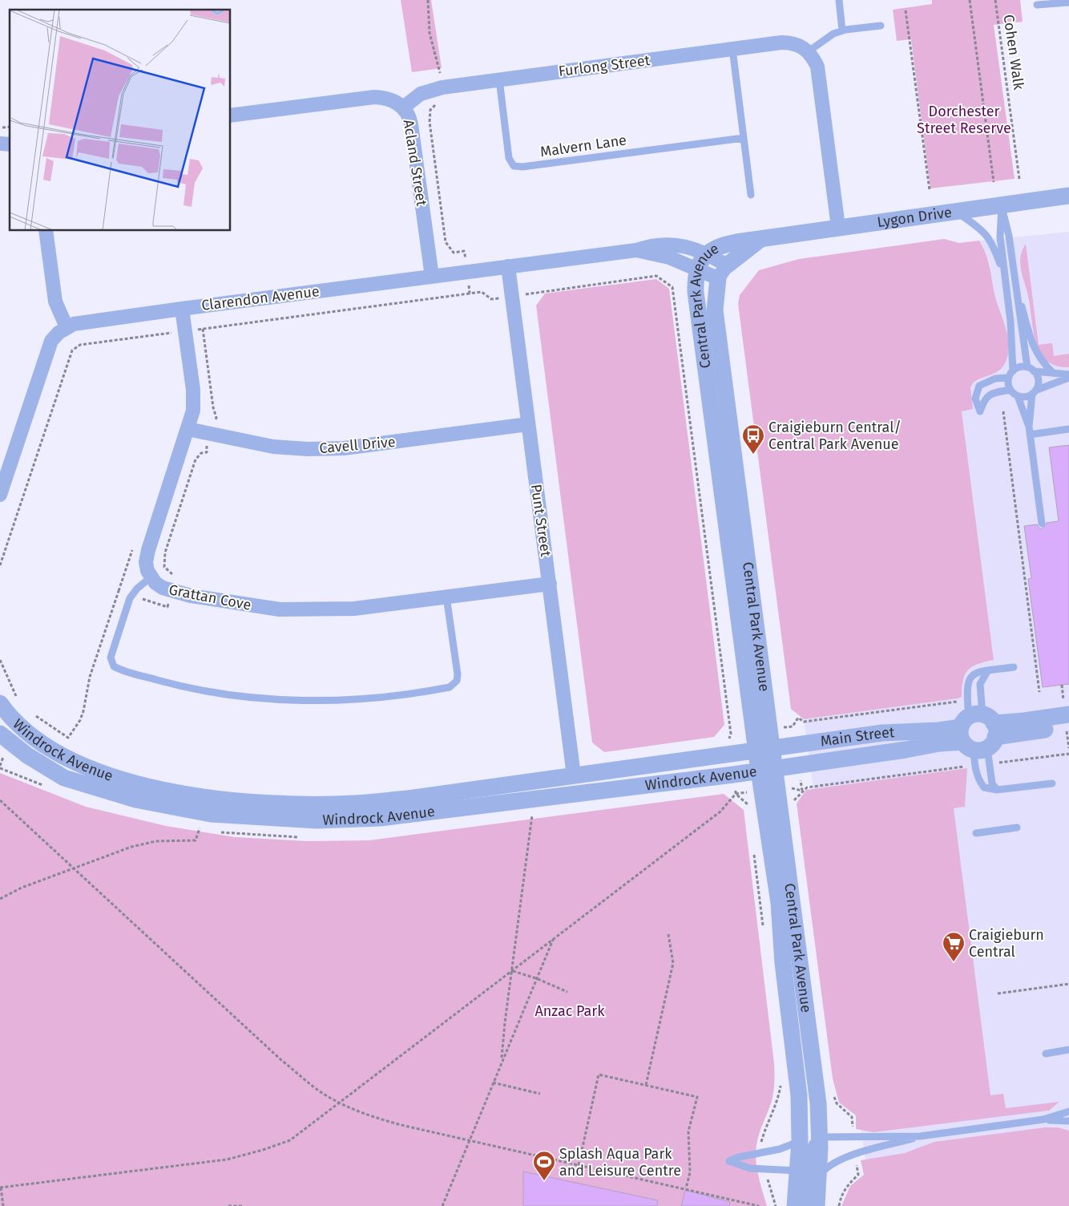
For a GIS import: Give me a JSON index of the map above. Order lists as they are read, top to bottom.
{
  "streets": {
    "street": [
      "Furlong Street",
      "Acland Street",
      "Lygon Drive",
      "Clarendon Avenue",
      "Central Park Avenue",
      "Cavell Drive",
      "Punt Street",
      "Grattan Cove",
      "Main Street",
      "Windrock Avenue"
    ],
    "lane": ["Malvern Lane"],
    "path": ["Cohen Walk"]
  },
  "crossings": [
    ["Furlong Street", "Malvern Lane"],
    ["Furlong Street", "Acland Street"],
    ["Acland Street", "Clarendon Avenue"],
    ["Lygon Drive", "Central Park Avenue"],
    ["Clarendon Avenue", "Central Park Avenue"],
    ["Clarendon Avenue", "Punt Street"],
    ["Clarendon Avenue", "Grattan Cove"],
    ["Central Park Avenue", "Main Street"],
    ["Central Park Avenue", "Windrock Avenue"],
    ["Cavell Drive", "Punt Street"],
    ["Cavell Drive", "Grattan Cove"],
    ["Punt Street", "Grattan Cove"],
    ["Punt Street", "Windrock Avenue"],
    ["Main Street", "Windrock Avenue"]
  ],
  "parks": ["Dorchester Street Reserve", "Anzac Park"],
  "places": {
    "bus stop": ["Craigieburn Central/ Central Park Avenue"],
    "supermarket": ["Craigieburn Central"],
    "sports": ["Splash Aqua Park and Leisure Centre"]
  }
}
